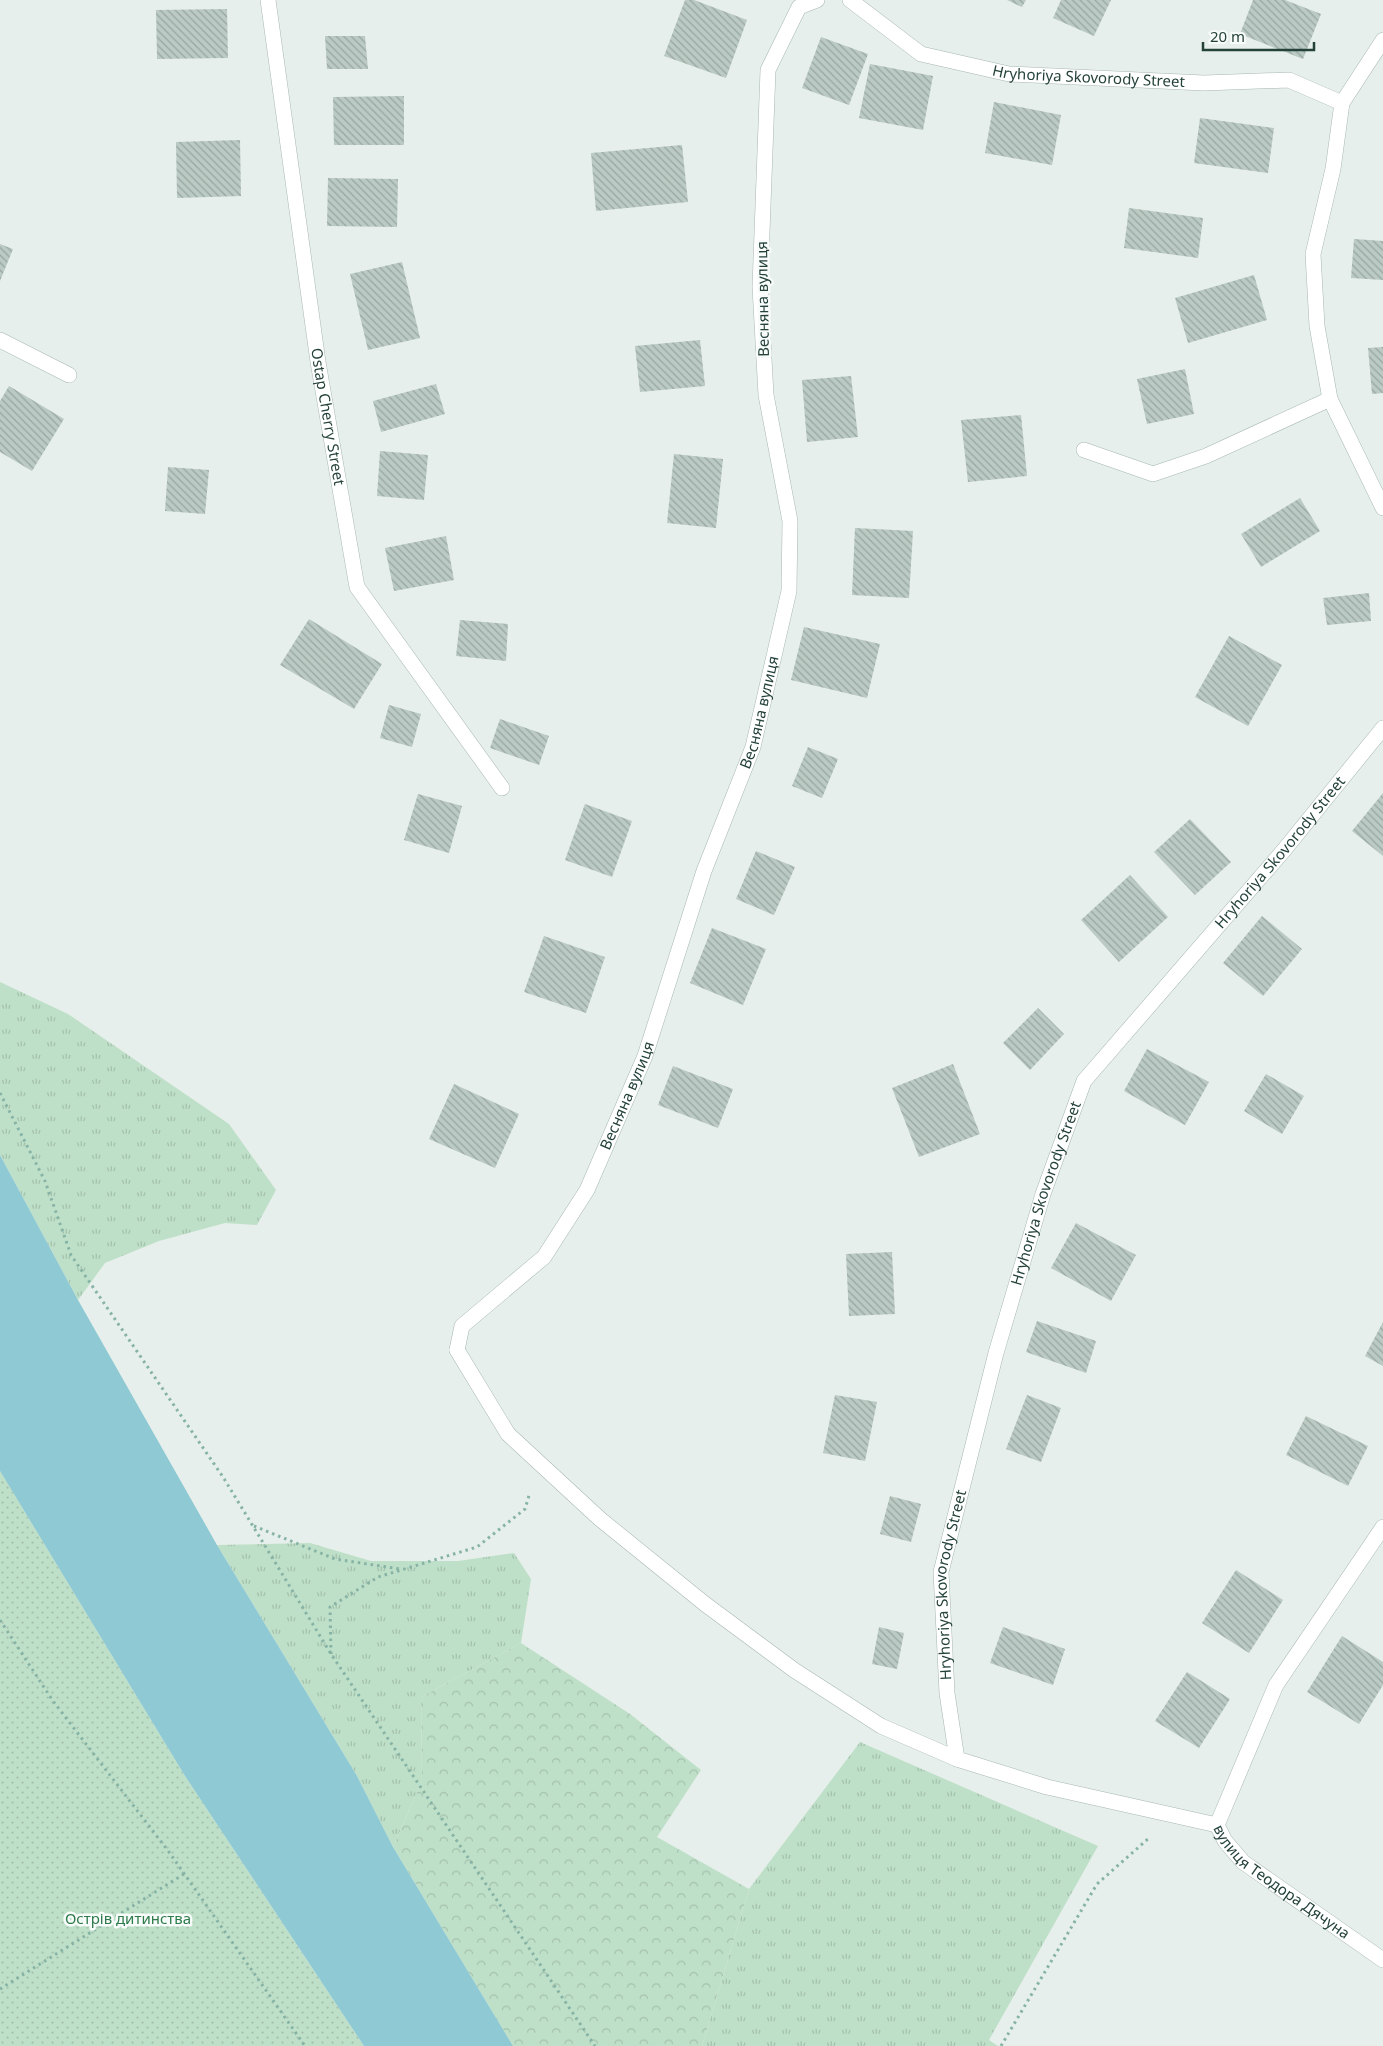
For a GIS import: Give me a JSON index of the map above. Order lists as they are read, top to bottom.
{
  "streets": {
    "street": [
      "Hryhoriya Skovorody Street",
      "Весняна вулиця",
      "Ostap Cherry Street",
      "вулиця Теодора Дячуна"
    ]
  },
  "parks": ["Острів дитинства"],
  "scale_bar": "20 m"
}
